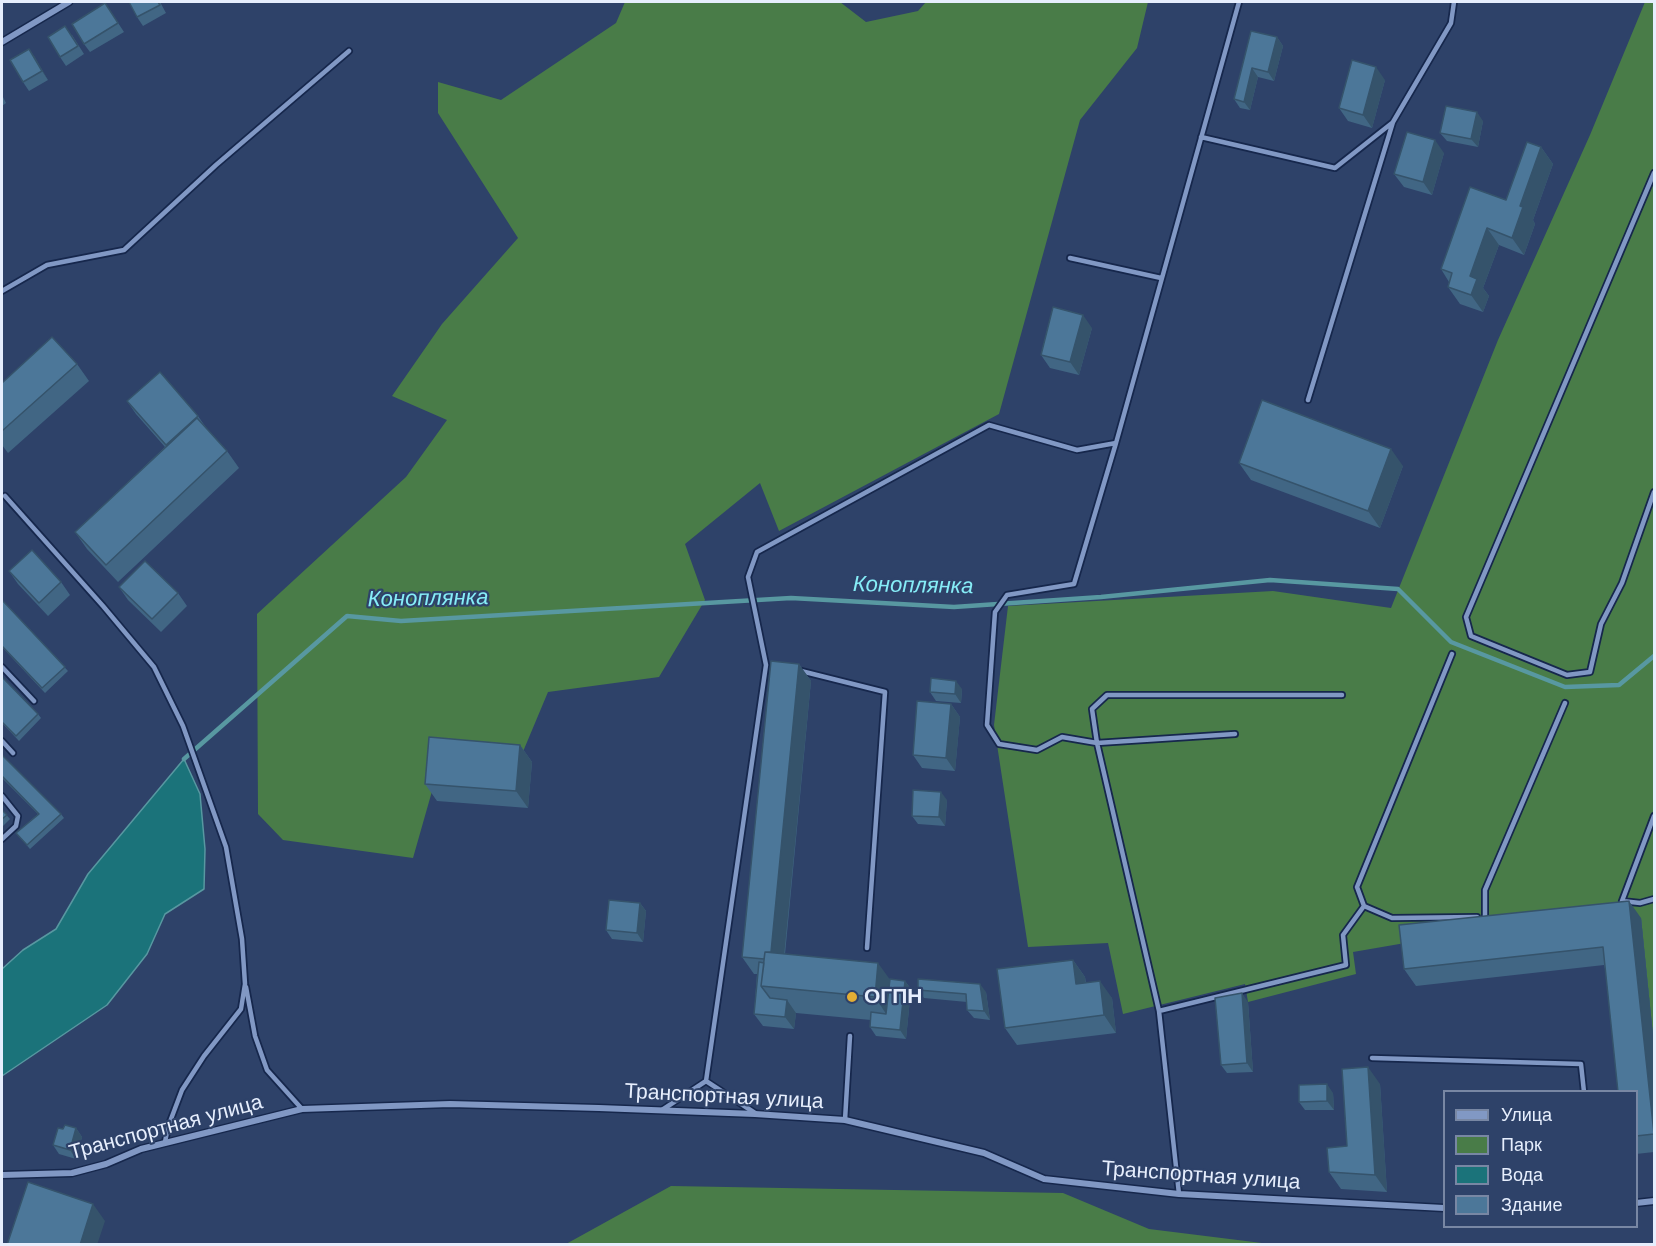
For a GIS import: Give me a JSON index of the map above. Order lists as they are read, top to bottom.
{
  "streets": {
    "street": ["Транспортная улица"]
  },
  "water": ["Коноплянка"],
  "places": ["ОГПН"],
  "legend": [
    "Улица",
    "Парк",
    "Вода",
    "Здание"
  ]
}
